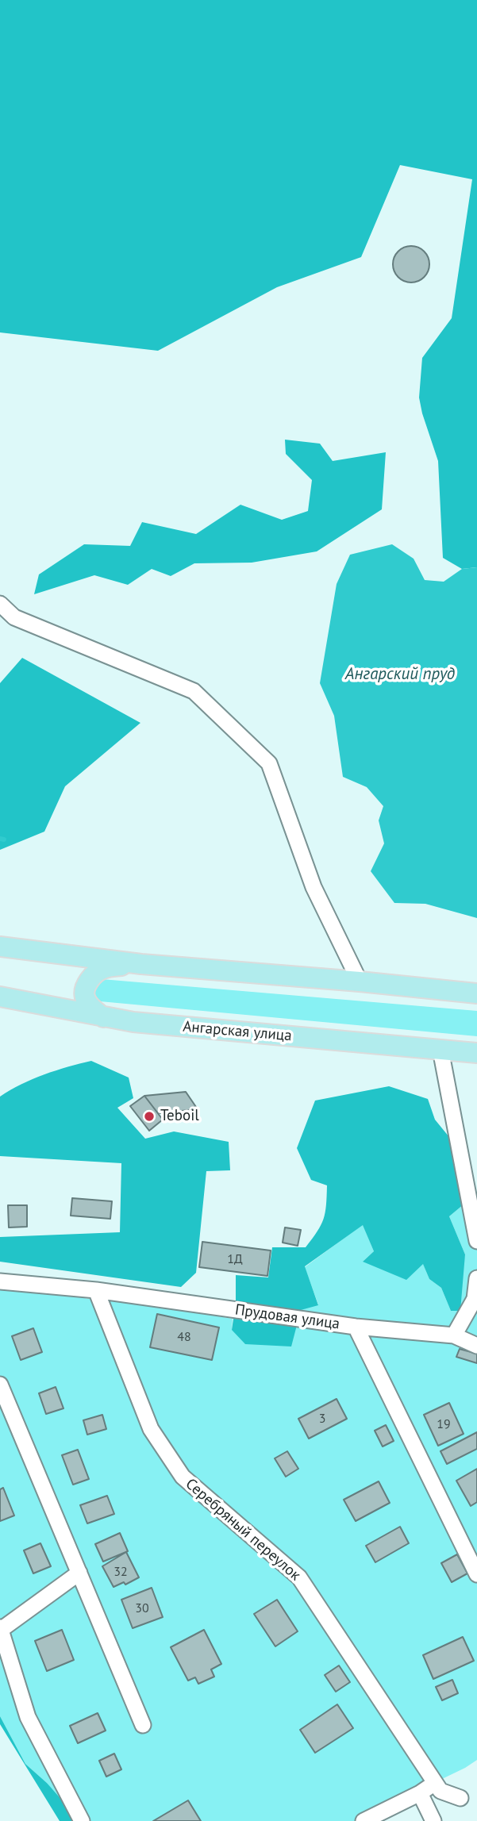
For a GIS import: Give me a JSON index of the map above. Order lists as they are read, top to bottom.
{
  "streets": {
    "main road": ["Ангарская улица"],
    "street": ["Прудовая улица", "Серебряный переулок"]
  },
  "crossings": [
    ["Прудовая улица", "Серебряный переулок"]
  ],
  "water": ["Ангарский пруд"],
  "places": ["Teboil"],
  "house_numbers": [
    "1Д",
    "48",
    "3",
    "19",
    "32",
    "30"
  ]
}
